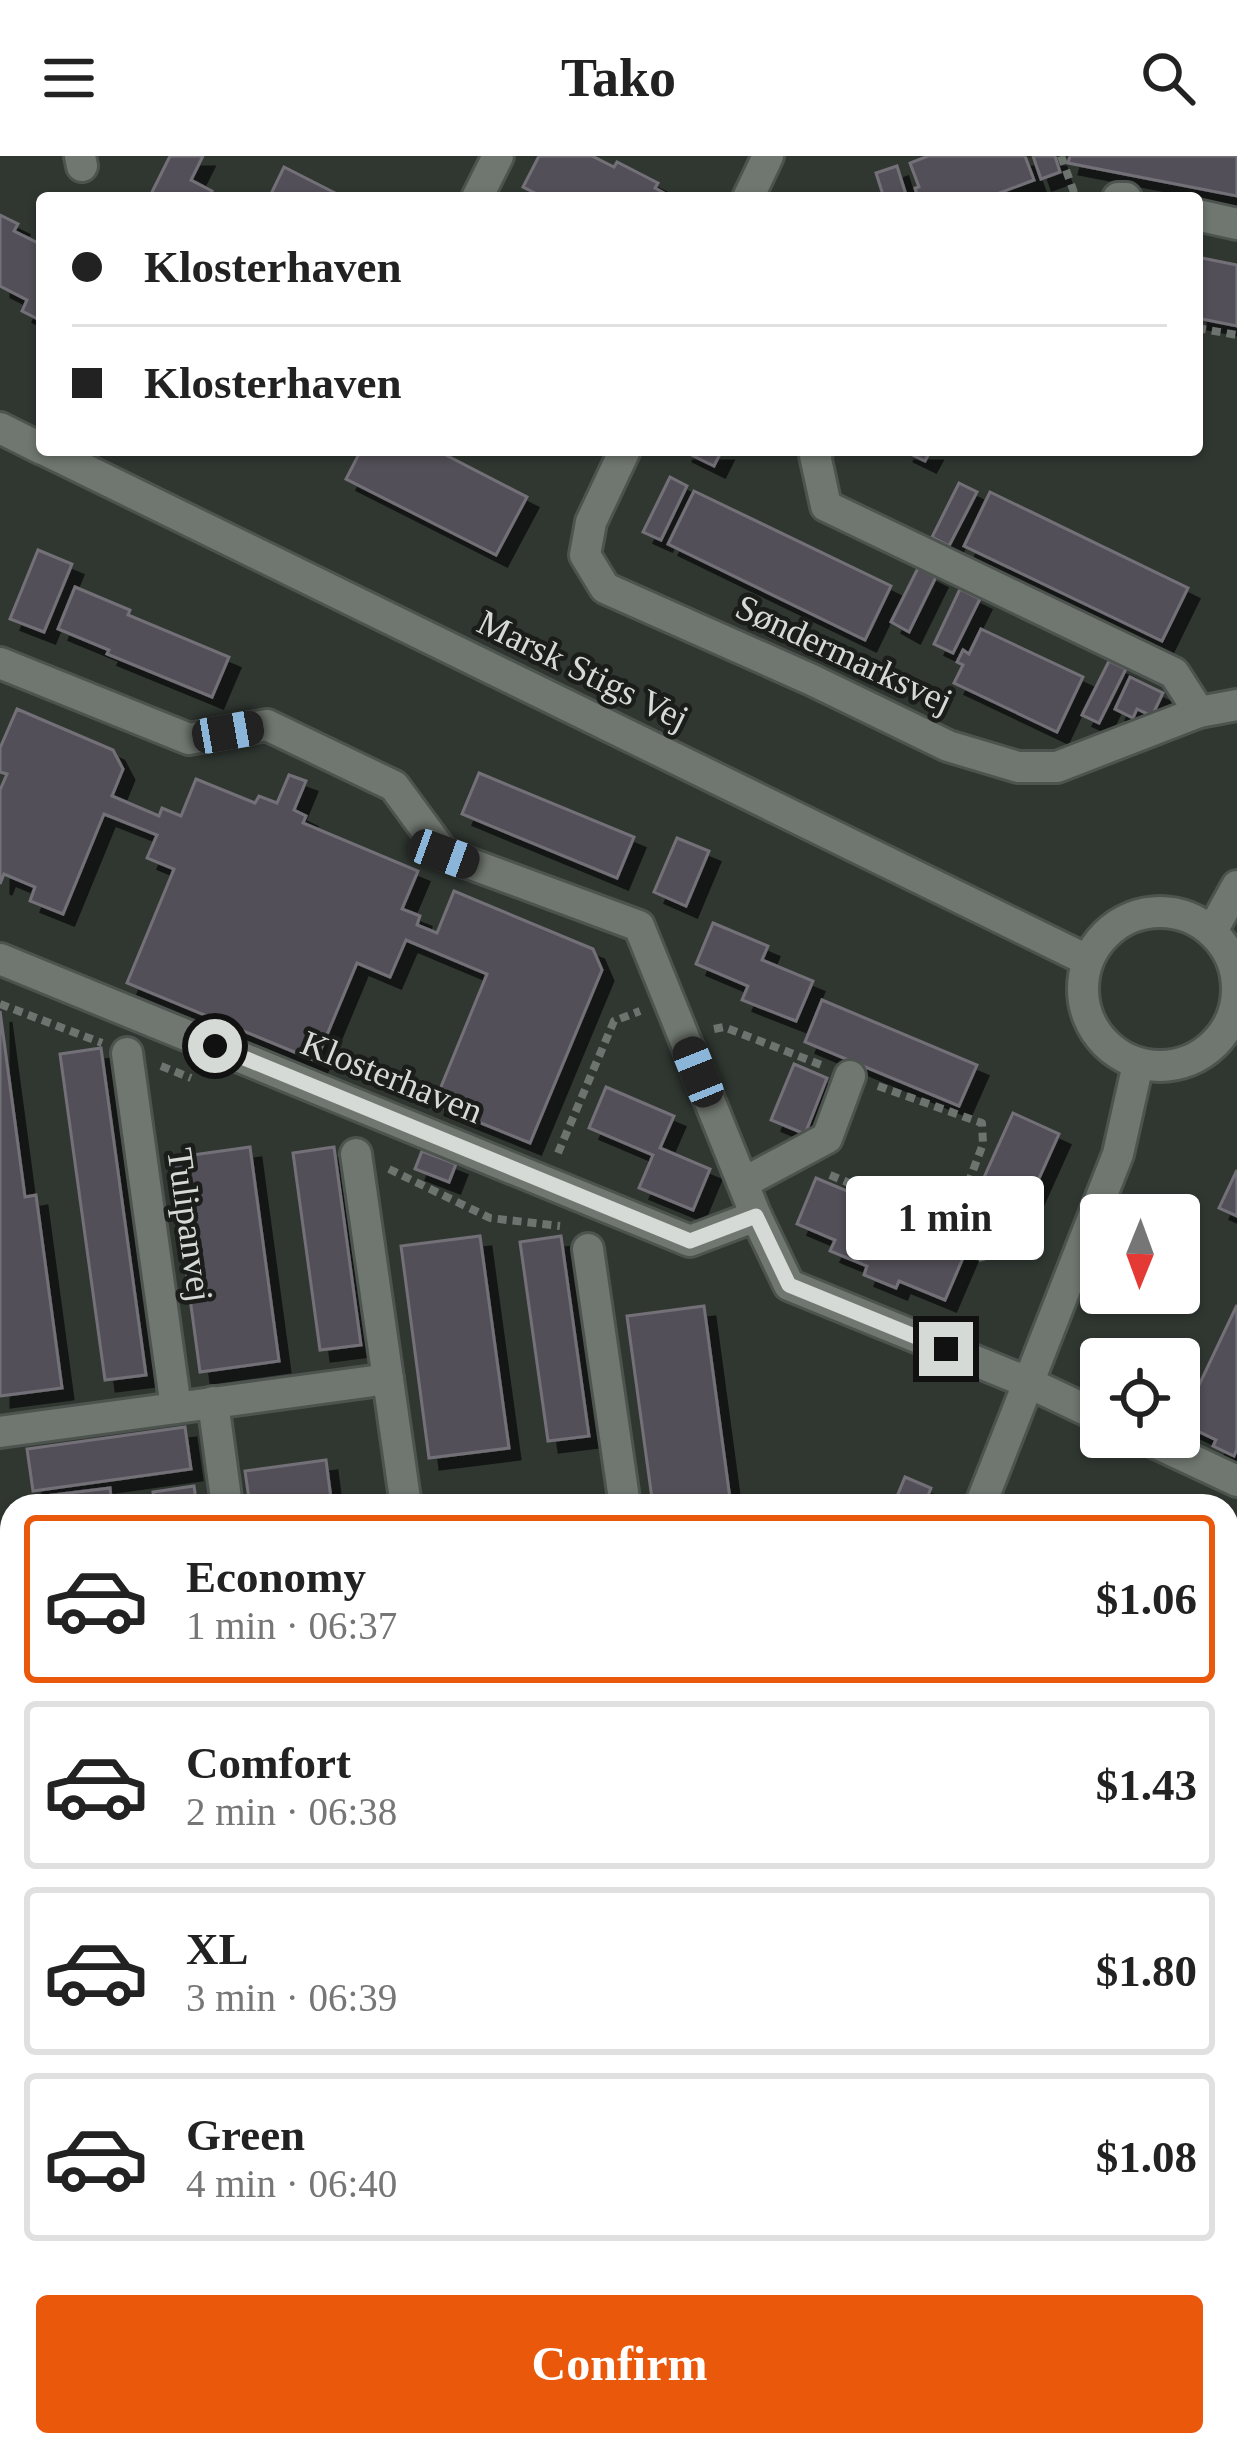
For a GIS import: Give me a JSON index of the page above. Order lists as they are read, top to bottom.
{
  "streets": {
    "street": [
      "Søndermarksvej",
      "Marsk Stigs Vej",
      "Klosterhaven",
      "Tulipanvej"
    ]
  },
  "north": "bottom",
  "page": {
    "header": "Tako",
    "banner": ["Klosterhaven", "Klosterhaven"],
    "bubble": "1 min",
    "list": [
      {
        "name": "Economy",
        "note": "1 min · 06:37",
        "value": "$1.06"
      },
      {
        "name": "Comfort",
        "note": "2 min · 06:38",
        "value": "$1.43"
      },
      {
        "name": "XL",
        "note": "3 min · 06:39",
        "value": "$1.80"
      },
      {
        "name": "Green",
        "note": "4 min · 06:40",
        "value": "$1.08"
      }
    ],
    "buttons": "Confirm"
  }
}
